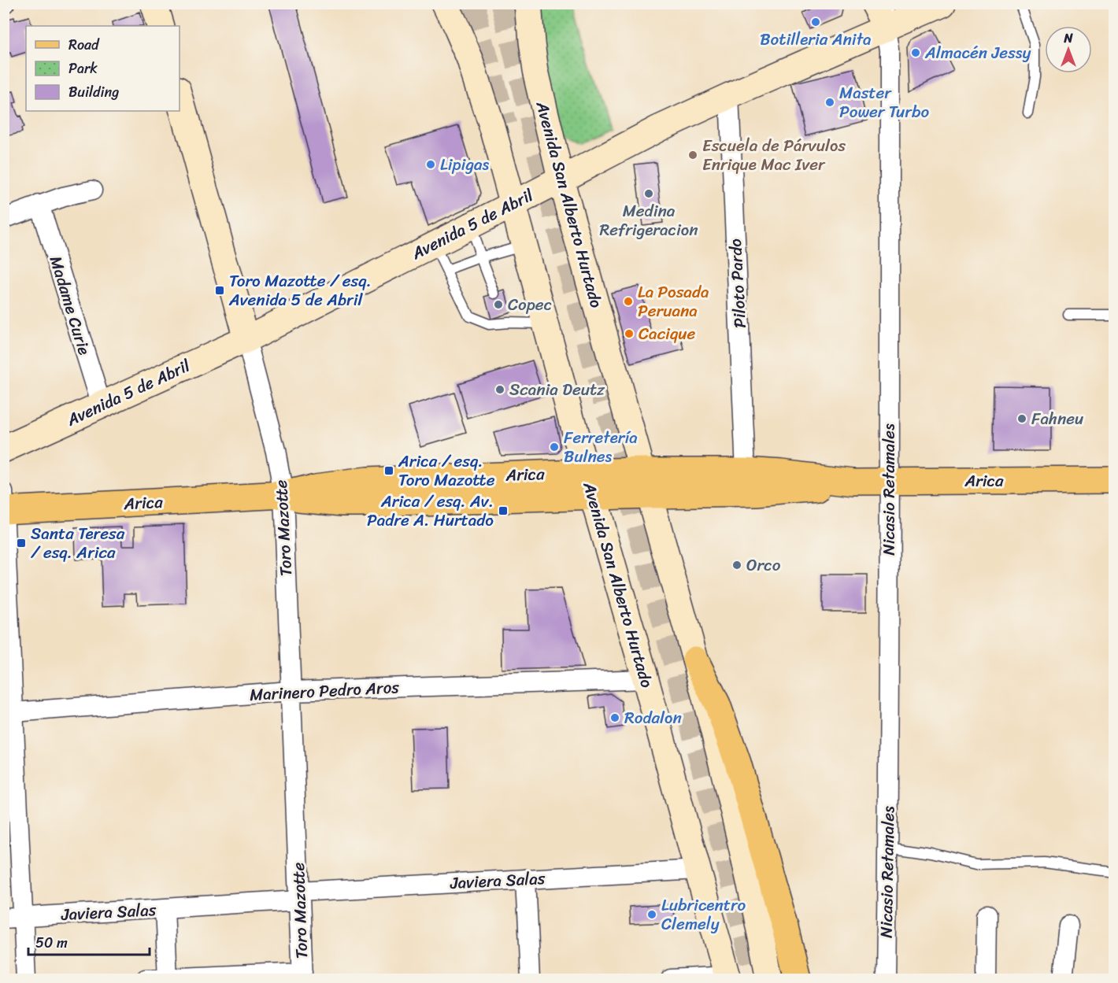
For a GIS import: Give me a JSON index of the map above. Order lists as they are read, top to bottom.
{
  "streets": {
    "main road": [
      "Avenida San Alberto Hurtado",
      "Avenida 5 de Abril",
      "Arica",
      "Nicasio Retamales",
      "Toro Mazotte"
    ],
    "street": [
      "Piloto Pardo",
      "Madame Curie",
      "Marinero Pedro Aros",
      "Javiera Salas"
    ]
  },
  "crossings": [
    ["Avenida San Alberto Hurtado", "Avenida 5 de Abril"],
    ["Avenida San Alberto Hurtado", "Arica"],
    ["Avenida San Alberto Hurtado", "Marinero Pedro Aros"],
    ["Avenida San Alberto Hurtado", "Javiera Salas"],
    ["Avenida 5 de Abril", "Piloto Pardo"],
    ["Avenida 5 de Abril", "Madame Curie"],
    ["Avenida 5 de Abril", "Nicasio Retamales"],
    ["Avenida 5 de Abril", "Toro Mazotte"],
    ["Piloto Pardo", "Arica"],
    ["Arica", "Nicasio Retamales"],
    ["Arica", "Toro Mazotte"],
    ["Toro Mazotte", "Marinero Pedro Aros"],
    ["Toro Mazotte", "Javiera Salas"]
  ],
  "places": {
    "other": [
      "Botilleria Anita",
      "Almacén Jessy",
      "Master Power Turbo",
      "Escuela de Párvulos Enrique Mac Iver",
      "Lipigas",
      "Medina Refrigeracion",
      "La Posada Peruana",
      "Copec",
      "Cacique",
      "Scania Deutz",
      "Fahneu",
      "Ferretería Bulnes",
      "Orco",
      "Rodalon",
      "Lubricentro Clemely"
    ],
    "transit": [
      "Toro Mazotte / esq. Avenida 5 de Abril",
      "Arica / esq. Toro Mazotte",
      "Arica / esq. Av. Padre A. Hurtado",
      "Santa Teresa / esq. Arica"
    ]
  },
  "legend": ["Road", "Park", "Building"],
  "scale_bar": "50 m",
  "north": "top"
}
